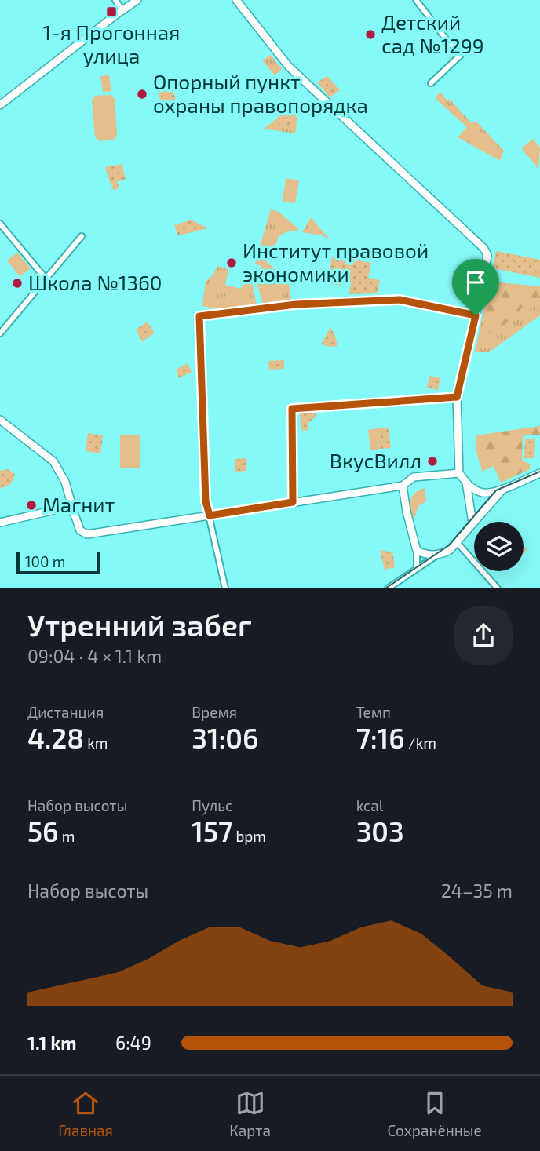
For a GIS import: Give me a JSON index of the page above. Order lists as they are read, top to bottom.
{
  "places": {
    "transit": ["1-я Прогонная улица"],
    "other": [
      "Детский сад №1299",
      "Опорный пункт охраны правопорядка",
      "Институт правовой экономики",
      "Школа №1360",
      "ВкусВилл",
      "Магнит"
    ]
  },
  "scale_bar": "100 m",
  "page": {
    "scale": "100 m",
    "heading": ["Утренний забег", "09:04 · 4 × 1.1 km"],
    "stats": [
      ["Дистанция", "4.28 km"],
      ["Время", "31:06"],
      ["Темп", "7:16 /km"],
      ["Набор высоты", "56 m"],
      ["Пульс", "157 bpm"],
      ["kcal", "303"]
    ],
    "chart": ["Набор высоты", "24–35 m"],
    "list": [
      {
        "name": "1.1 km",
        "note": "6:49"
      }
    ],
    "tabs": ["Главная", "Карта", "Сохранённые"]
  }
}
